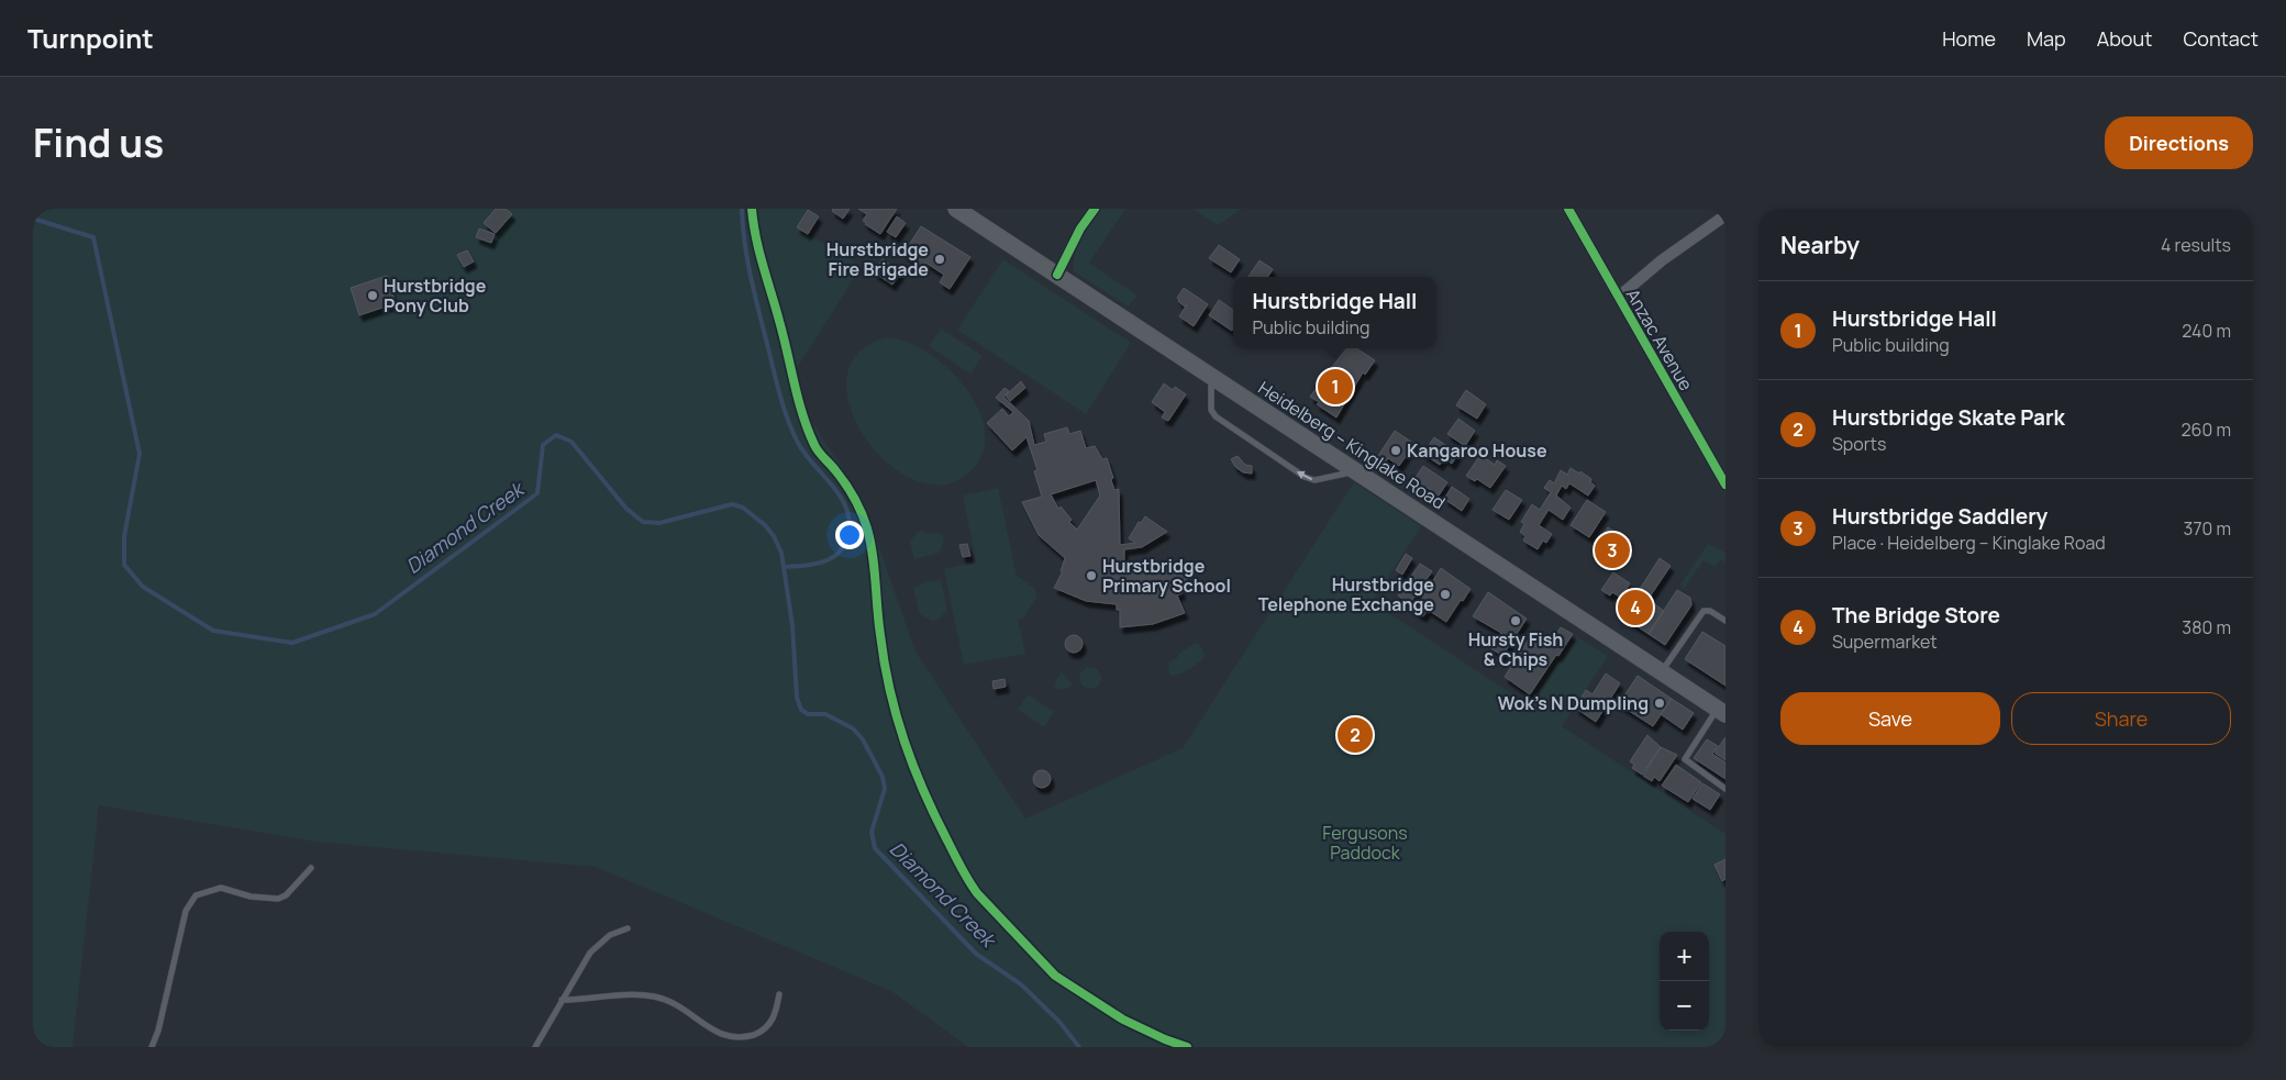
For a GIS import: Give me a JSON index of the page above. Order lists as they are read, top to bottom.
{
  "streets": {
    "main road": ["Heidelberg – Kinglake Road"],
    "street": ["Anzac Avenue"]
  },
  "water": ["Diamond Creek"],
  "parks": ["Fergusons Paddock"],
  "places": [
    "Hurstbridge Fire Brigade",
    "Hurstbridge Pony Club",
    "Kangaroo House",
    "Hurstbridge Primary School",
    "Hurstbridge Telephone Exchange",
    "Hursty Fish & Chips",
    "Wok's N Dumpling"
  ],
  "page": {
    "header": "Turnpoint",
    "nav": [
      "Home",
      "Map",
      "About",
      "Contact"
    ],
    "title": "Find us",
    "buttons": [
      "Directions",
      ["Save", "Share"]
    ],
    "heading": ["Nearby", "4 results"],
    "popup": ["Hurstbridge Hall", "Public building"],
    "list": [
      {
        "mark": "1",
        "name": "Hurstbridge Hall",
        "note": "Public building",
        "value": "240 m"
      },
      {
        "mark": "2",
        "name": "Hurstbridge Skate Park",
        "note": "Sports",
        "value": "260 m"
      },
      {
        "mark": "3",
        "name": "Hurstbridge Saddlery",
        "note": "Place · Heidelberg – Kinglake Road",
        "value": "370 m"
      },
      {
        "mark": "4",
        "name": "The Bridge Store",
        "note": "Supermarket",
        "value": "380 m"
      }
    ],
    "pins": [
      "1",
      "3",
      "4",
      "2"
    ],
    "map_buttons": ["+", "−"]
  }
}
